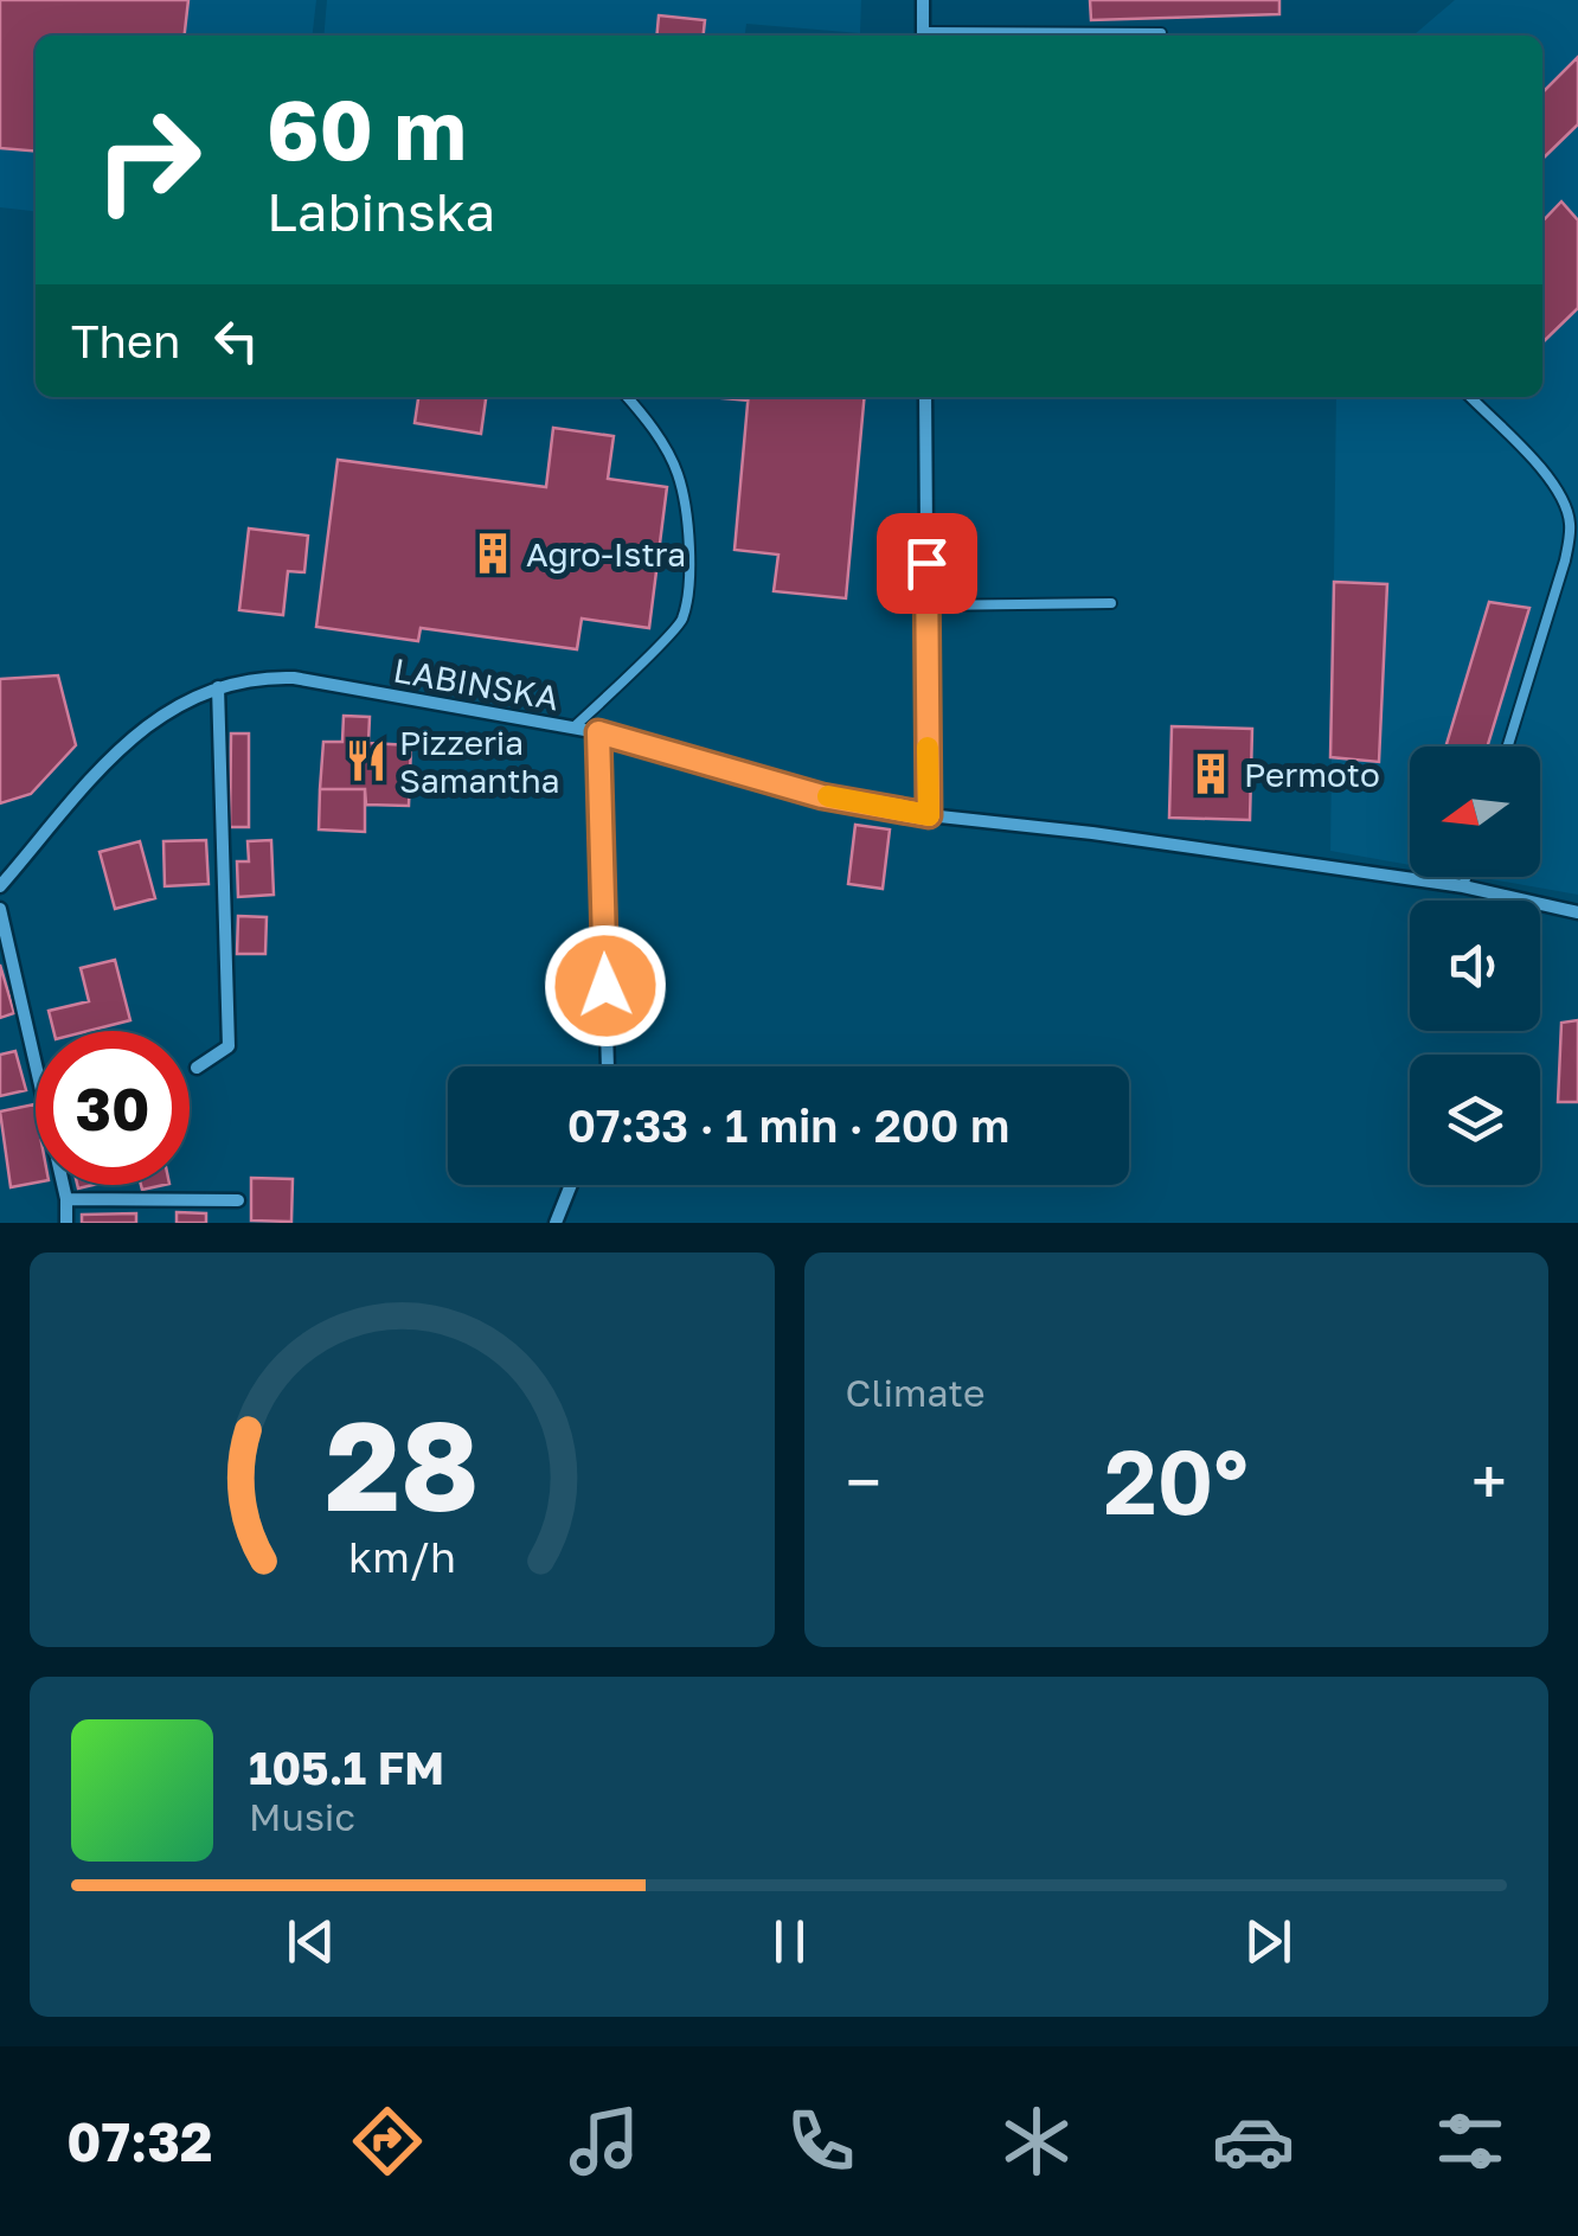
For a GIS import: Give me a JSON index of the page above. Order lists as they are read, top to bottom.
{
  "streets": {
    "street": ["LABINSKA"]
  },
  "places": {
    "building": ["Agro-Istra", "Permoto"],
    "restaurant": ["Pizzeria Samantha"]
  },
  "north": "left",
  "page": {
    "turn": ["60 m", "Labinska"],
    "then": "Then",
    "limit": "30",
    "trip": "07:33 · 1 min · 200 m",
    "tile": "Climate",
    "heat": ["−", "20°", "+"],
    "song": ["105.1 FM", "Music"],
    "tabs": "07:32",
    "gauge": ["28", "km/h"]
  }
}
